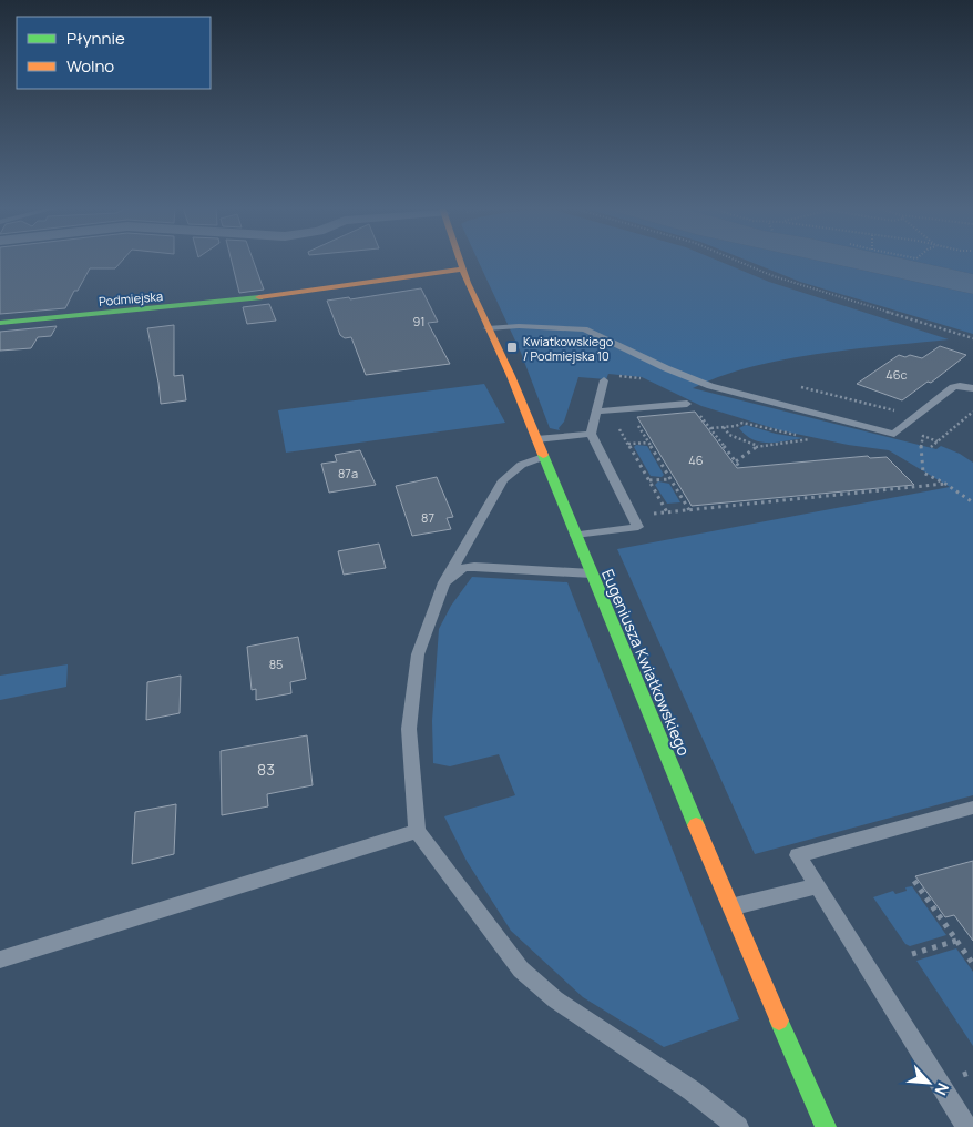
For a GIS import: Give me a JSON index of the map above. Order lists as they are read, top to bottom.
{
  "streets": {
    "street": ["Podmiejska", "Eugeniusza Kwiatkowskiego"]
  },
  "crossings": [
    ["Podmiejska", "Eugeniusza Kwiatkowskiego"]
  ],
  "places": {
    "transit": ["Kwiatkowskiego / Podmiejska 10"]
  },
  "house_numbers": [
    "91",
    "46c",
    "46",
    "87a",
    "87",
    "85",
    "83"
  ],
  "legend": ["Płynnie", "Wolno"],
  "north": "bottom right"
}
